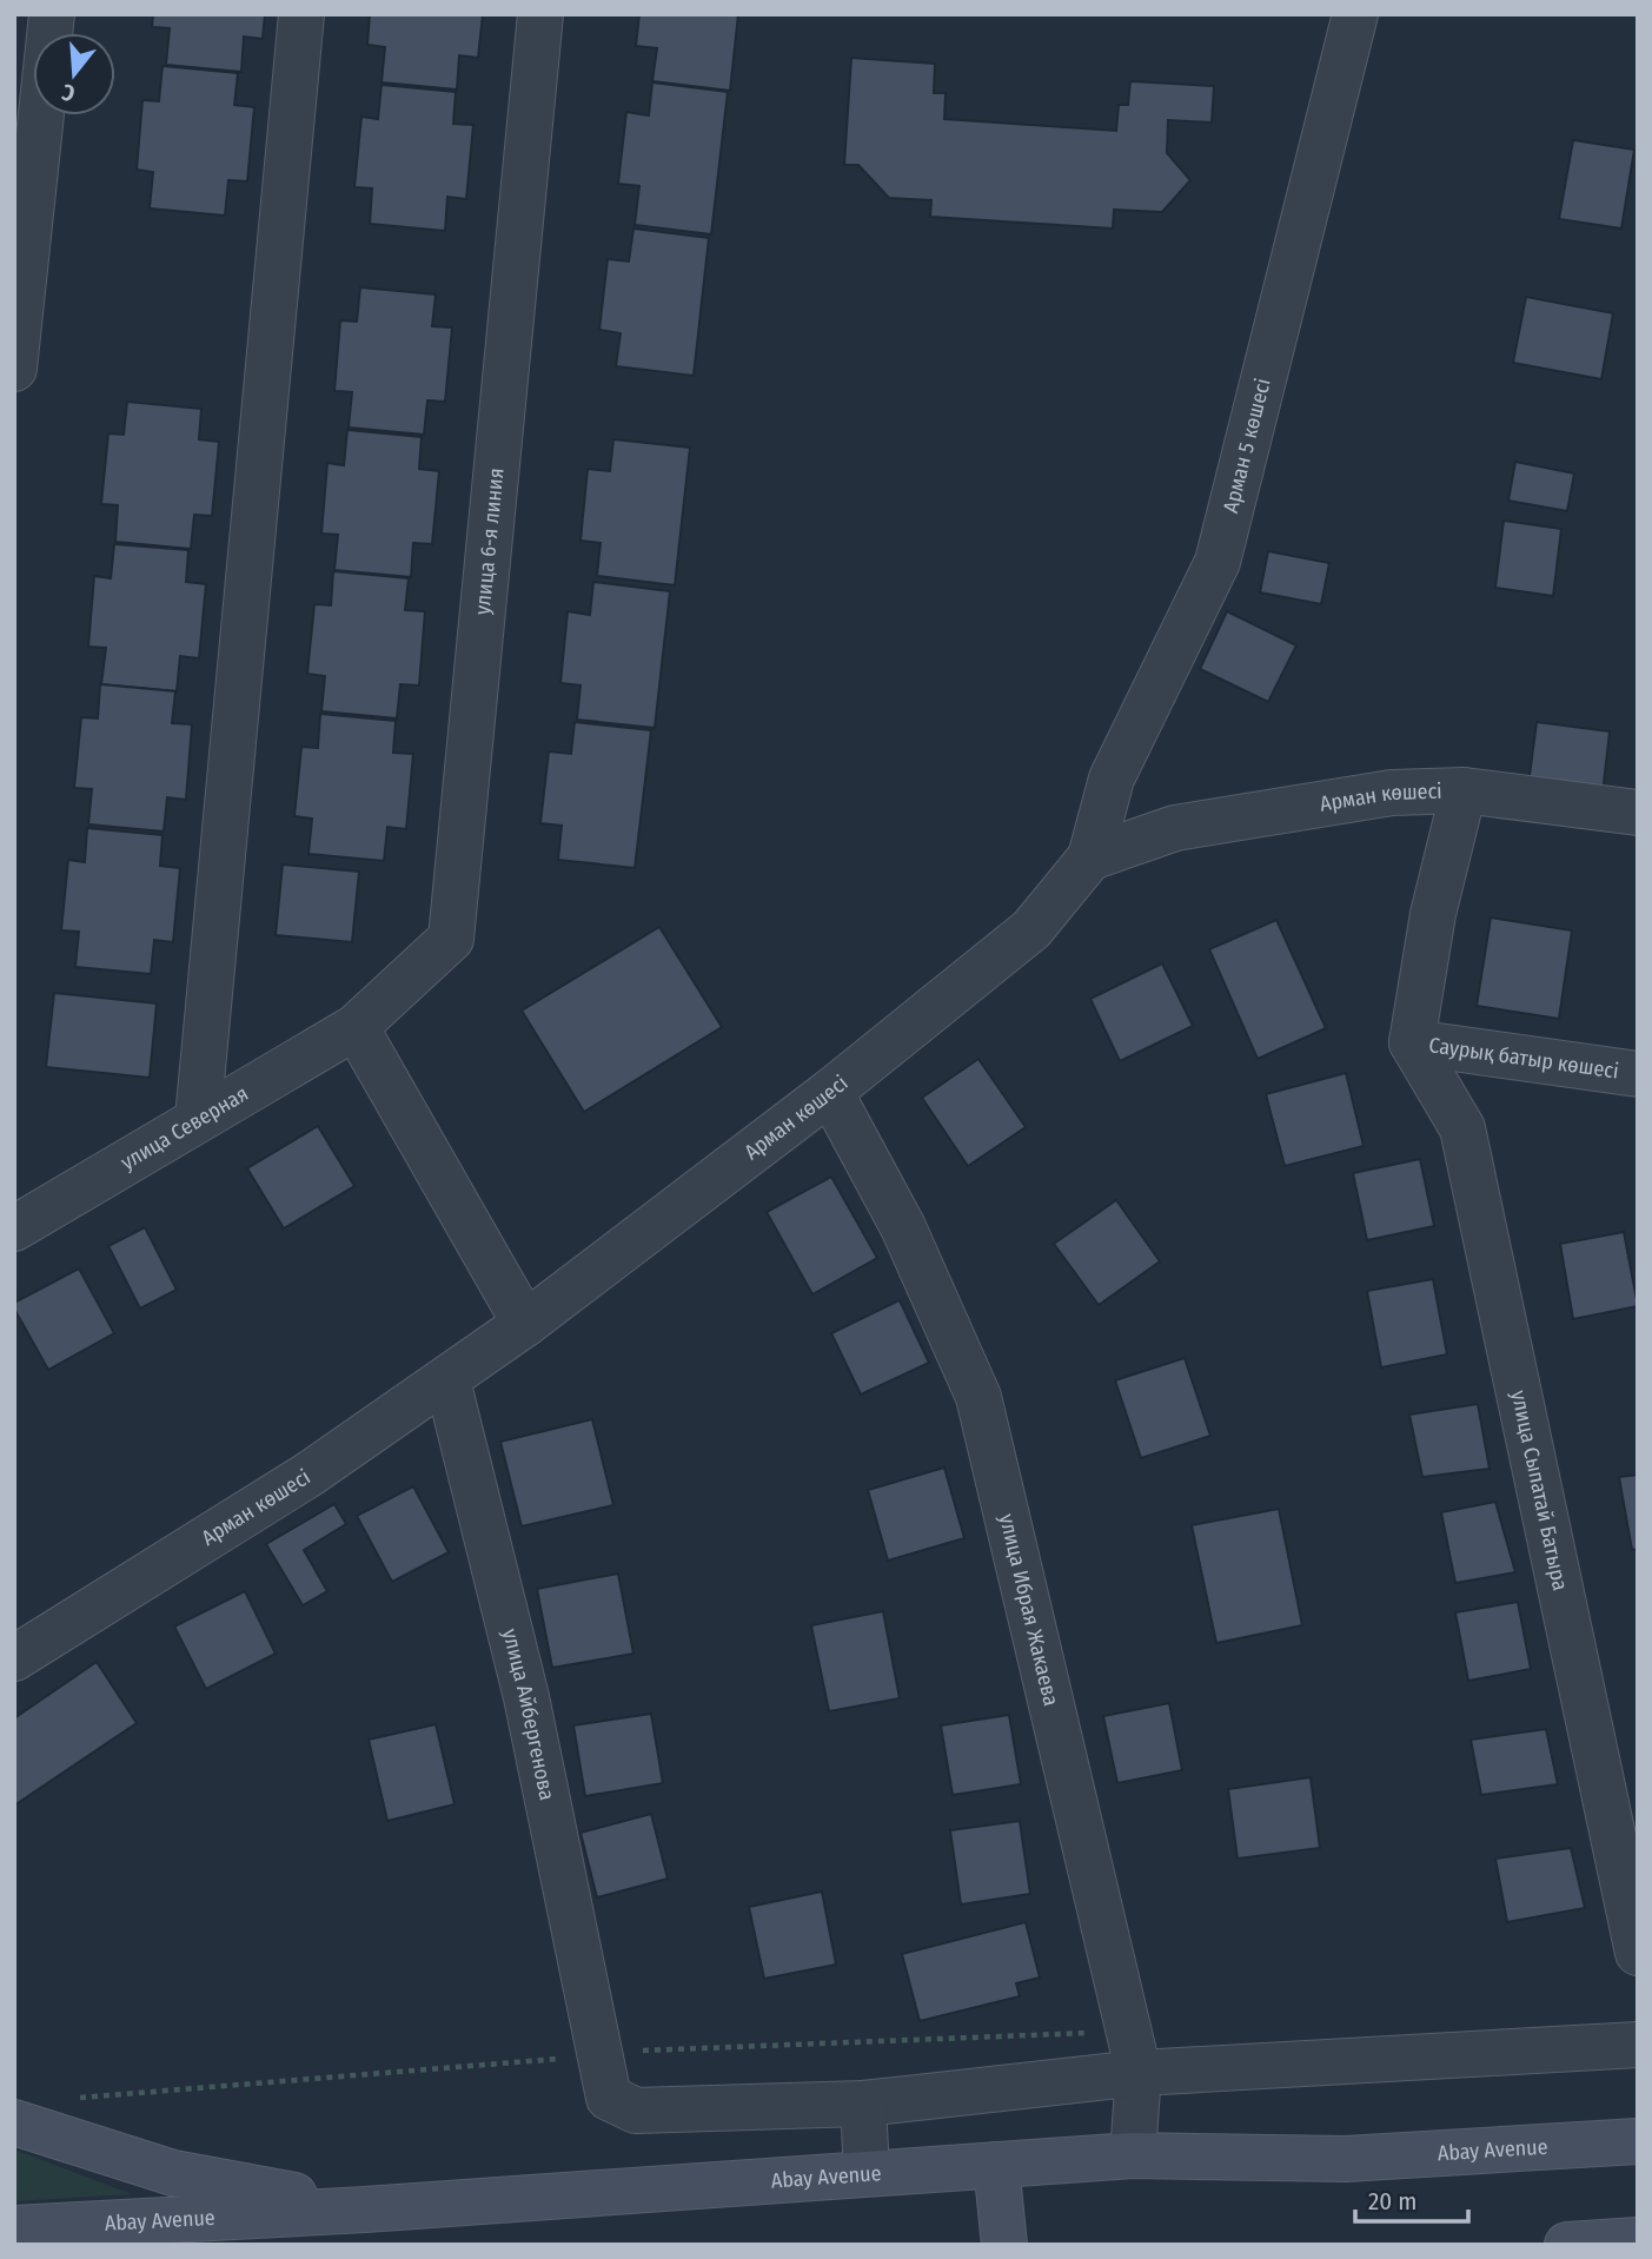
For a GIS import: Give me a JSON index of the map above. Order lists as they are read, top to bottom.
{
  "streets": {
    "main road": ["Abay Avenue"],
    "street": [
      "Арман 5 көшесі",
      "улица 6-я линия",
      "Арман көшесі",
      "Саурық батыр көшесі",
      "улица Северная",
      "улица Сыпатай Батыра",
      "улица Ибрая Жакаева",
      "улица Айбергенова"
    ]
  },
  "crossings": [
    ["Арман 5 көшесі", "Арман көшесі"],
    ["улица 6-я линия", "улица Северная"],
    ["Арман көшесі", "улица Ибрая Жакаева"],
    ["Арман көшесі", "улица Айбергенова"],
    ["Саурық батыр көшесі", "улица Сыпатай Батыра"],
    ["улица Ибрая Жакаева", "Abay Avenue"]
  ],
  "scale_bar": "20 m",
  "north": "bottom"
}
